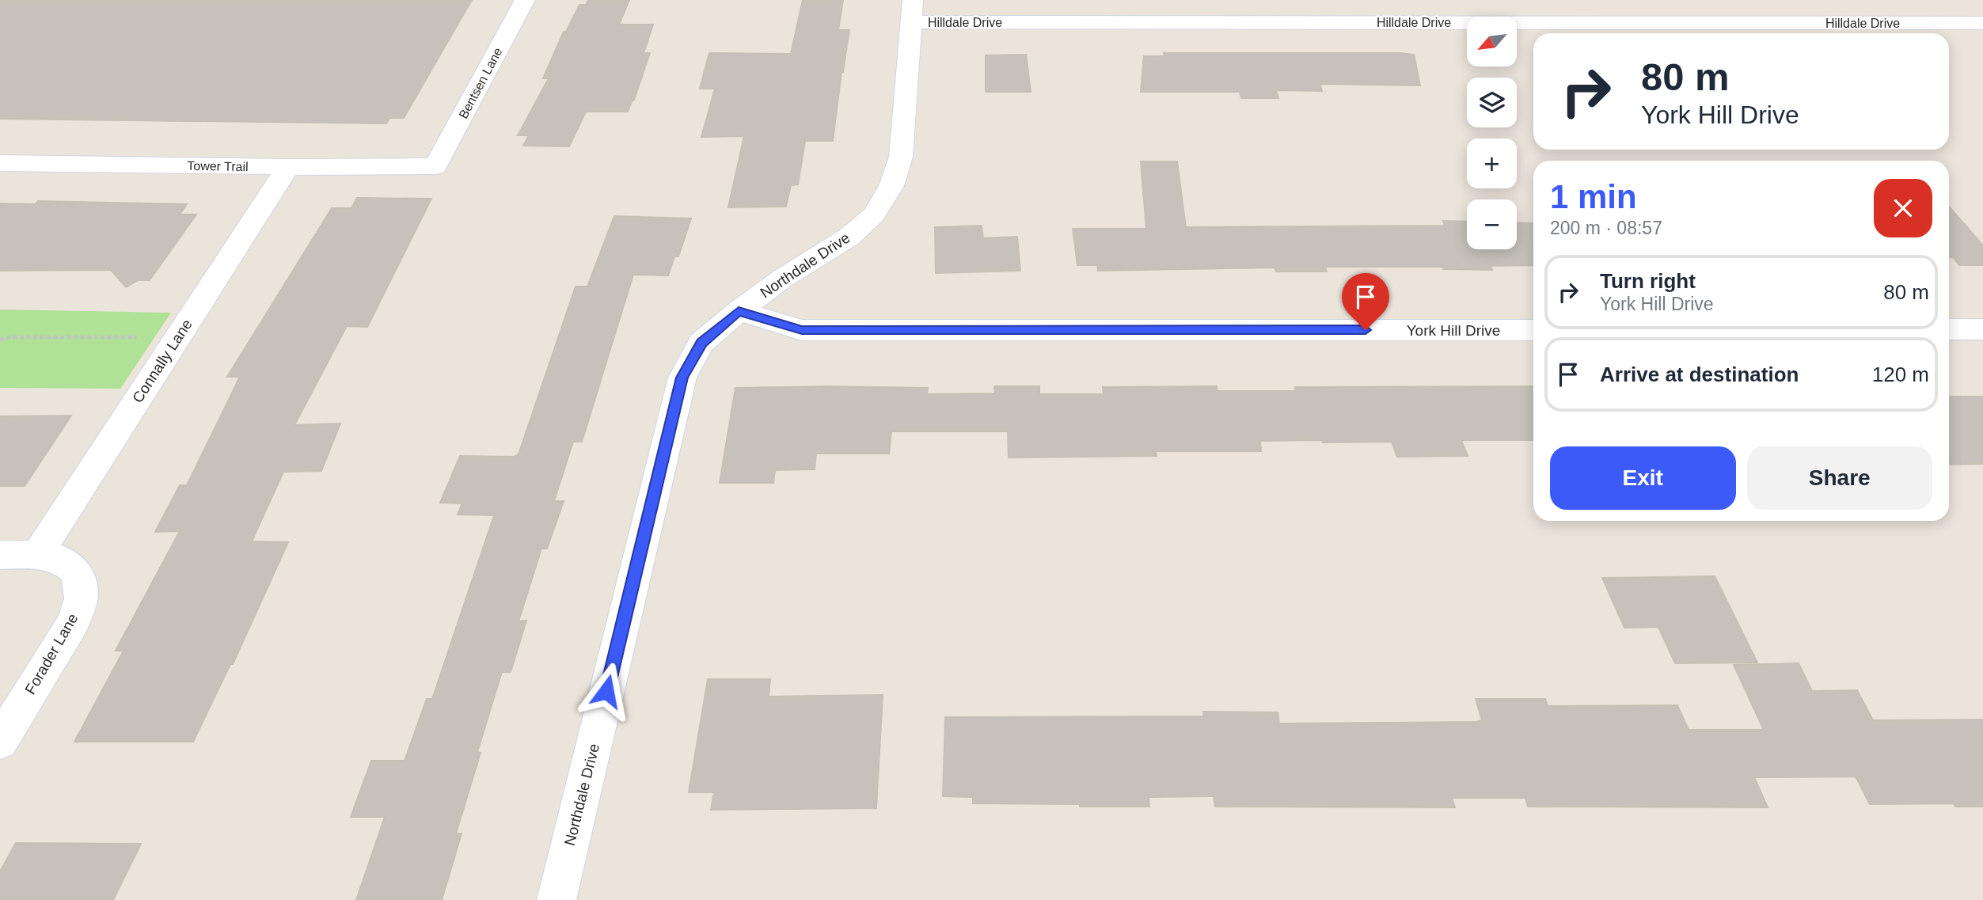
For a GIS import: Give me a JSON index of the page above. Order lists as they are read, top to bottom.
{
  "streets": {
    "street": [
      "Hilldale Drive",
      "Bentsen Lane",
      "Tower Trail",
      "Northdale Drive",
      "York Hill Drive",
      "Connally Lane",
      "Forader Lane"
    ]
  },
  "crossings": [
    ["Hilldale Drive", "Northdale Drive"],
    ["Bentsen Lane", "Tower Trail"],
    ["Tower Trail", "Connally Lane"],
    ["Northdale Drive", "York Hill Drive"],
    ["Connally Lane", "Forader Lane"]
  ],
  "north": "bottom left",
  "page": {
    "map_buttons": ["+", "−"],
    "turn": ["80 m", "York Hill Drive"],
    "heading": ["1 min", "200 m · 08:57"],
    "list": [
      {
        "name": "Turn right",
        "note": "York Hill Drive",
        "value": "80 m"
      },
      {
        "name": "Arrive at destination",
        "value": "120 m"
      }
    ],
    "buttons": ["Exit", "Share"]
  }
}
